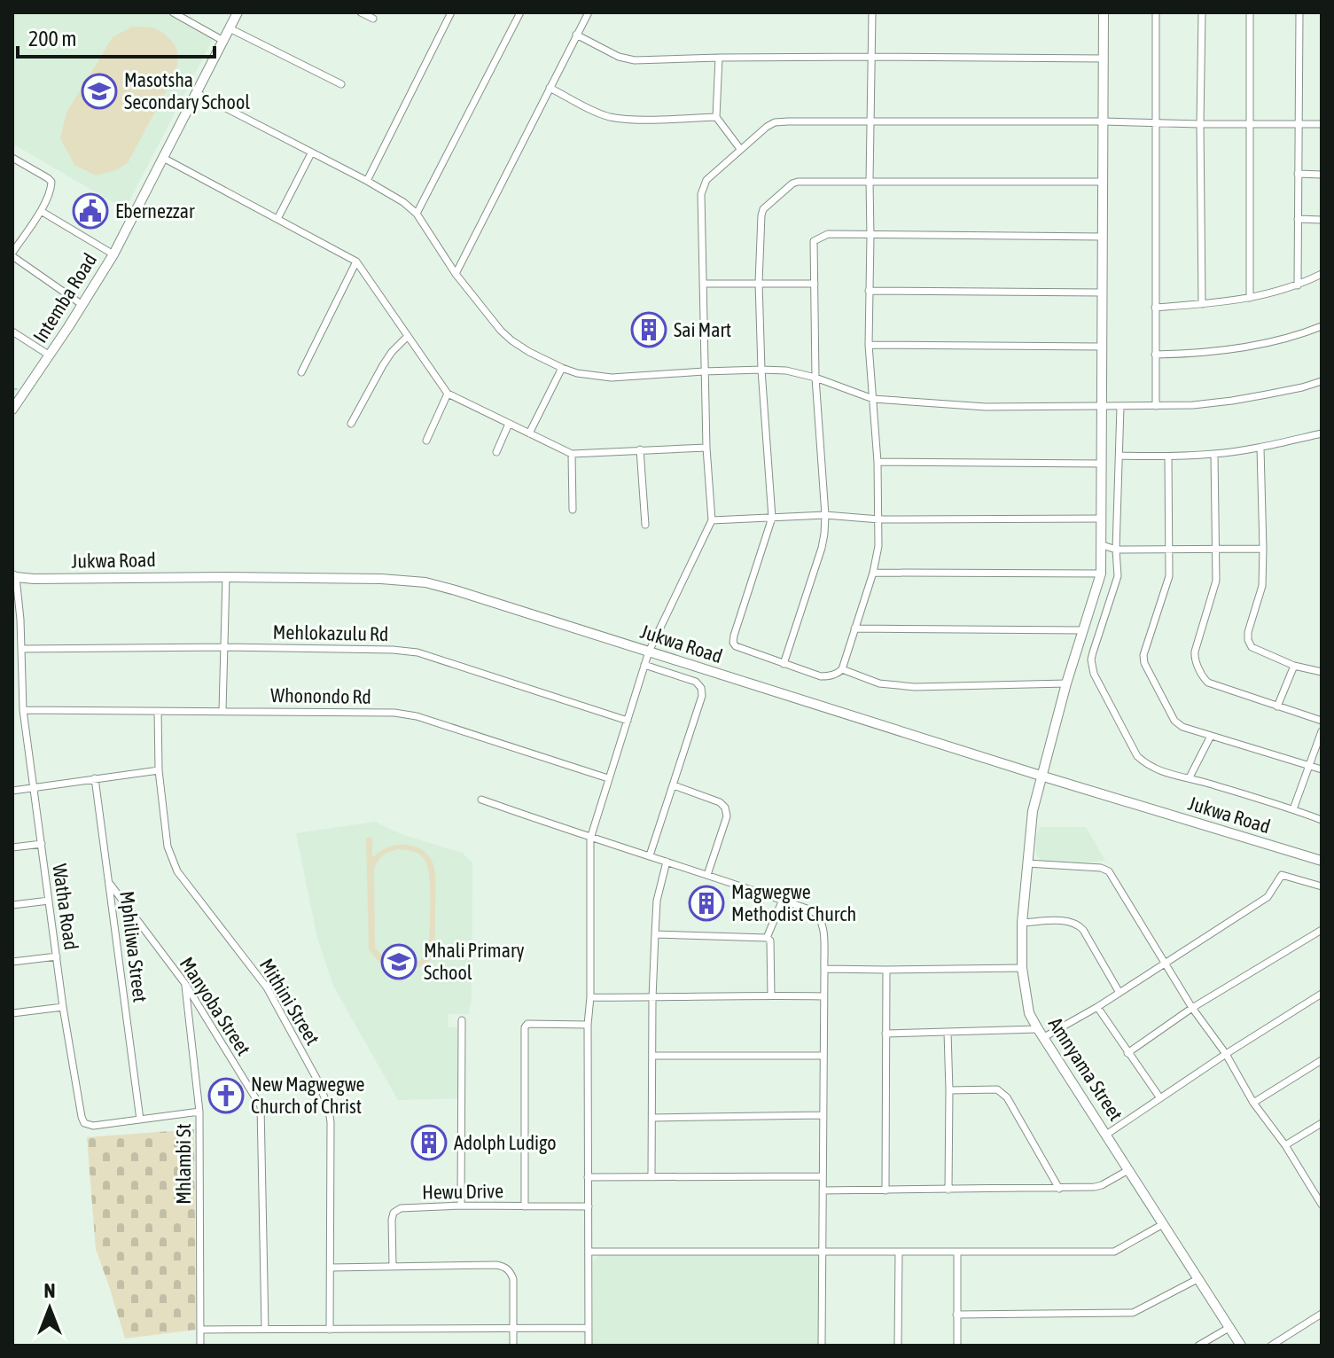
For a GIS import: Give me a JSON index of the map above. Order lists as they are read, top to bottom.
{
  "streets": {
    "street": [
      "Intemba Road",
      "Jukwa Road",
      "Mehlokazulu Rd",
      "Whonondo Rd",
      "Watha Road",
      "Mphiliwa Street",
      "Mithini Street",
      "Manyoba Street",
      "Amnyama Street",
      "Mhlambi St",
      "Hewu Drive"
    ]
  },
  "crossings": [
    ["Jukwa Road", "Watha Road"],
    ["Jukwa Road", "Amnyama Street"],
    ["Mehlokazulu Rd", "Watha Road"],
    ["Whonondo Rd", "Watha Road"],
    ["Whonondo Rd", "Mithini Street"],
    ["Watha Road", "Mphiliwa Street"],
    ["Watha Road", "Mhlambi St"],
    ["Mphiliwa Street", "Manyoba Street"],
    ["Manyoba Street", "Mhlambi St"]
  ],
  "places": {
    "school or university": ["Masotsha Secondary School", "Mhali Primary School"],
    "public building": ["Ebernezzar"],
    "building": ["Sai Mart", "Magwegwe Methodist Church", "Adolph Ludigo"],
    "church": ["New Magwegwe Church of Christ"]
  },
  "scale_bar": "200 m",
  "north": "top"
}
